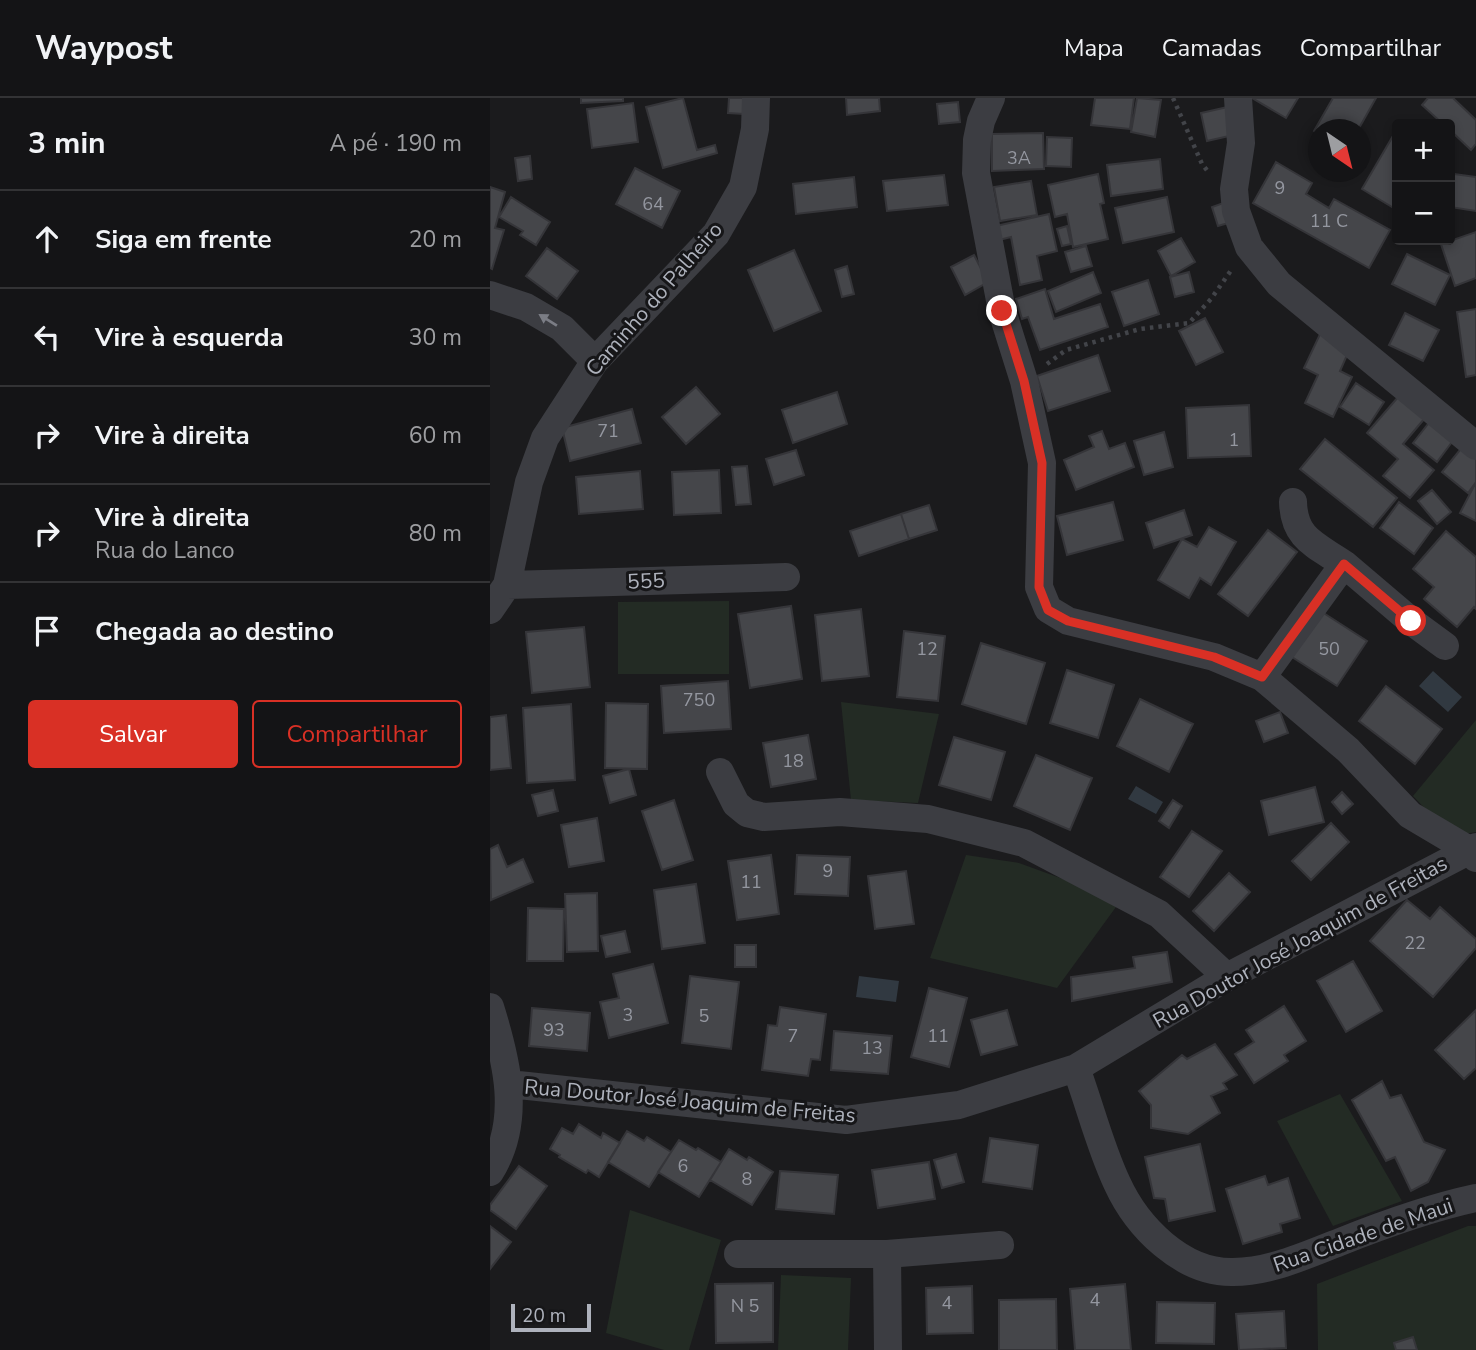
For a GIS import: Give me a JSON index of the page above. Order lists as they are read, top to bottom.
{
  "streets": {
    "street": [
      "Caminho do Palheiro",
      "555",
      "Rua Doutor José Joaquim de Freitas",
      "Rua Cidade de Maui"
    ]
  },
  "crossings": [
    ["Caminho do Palheiro", "555"],
    ["Rua Doutor José Joaquim de Freitas", "Rua Cidade de Maui"]
  ],
  "house_numbers": [
    "3A",
    "9",
    "64",
    "11 C",
    "71",
    "1",
    "12",
    "50",
    "750",
    "18",
    "9",
    "11",
    "22",
    "3",
    "5",
    "93",
    "7",
    "11",
    "13",
    "6",
    "8",
    "4",
    "4",
    "N 5"
  ],
  "scale_bar": "20 m",
  "north": "bottom right",
  "page": {
    "header": "Waypost",
    "nav": ["Mapa", "Camadas", "Compartilhar"],
    "heading": ["3 min", "A pé · 190 m"],
    "map_buttons": ["+", "−"],
    "list": [
      ["Siga em frente", "20 m"],
      ["Vire à esquerda", "30 m"],
      ["Vire à direita", "60 m"],
      ["Vire à direita", "Rua do Lanco", "80 m"],
      "Chegada ao destino"
    ],
    "buttons": ["Salvar", "Compartilhar"],
    "scale": "20 m"
  }
}
